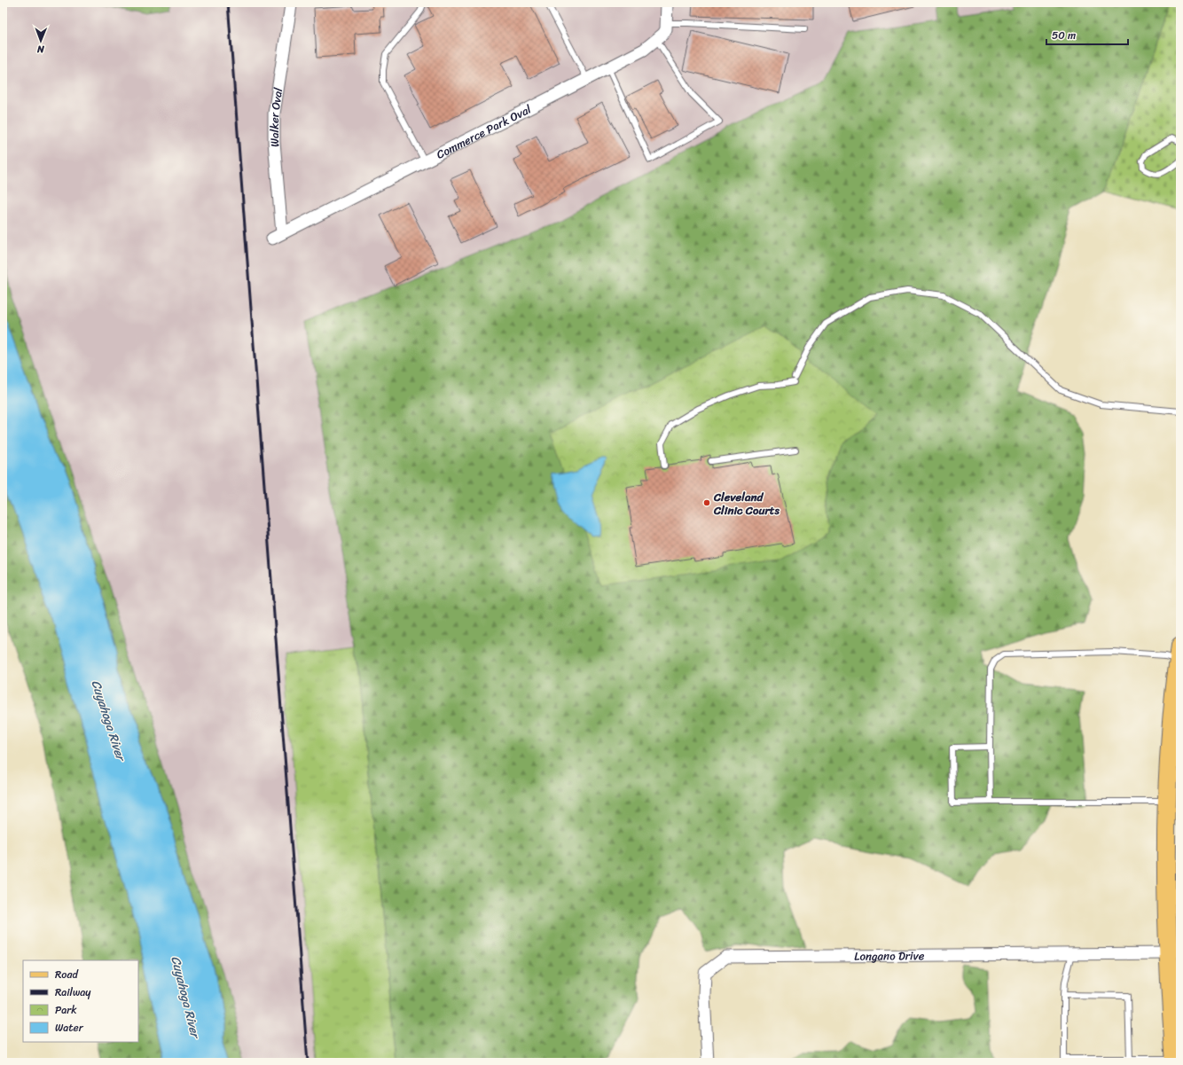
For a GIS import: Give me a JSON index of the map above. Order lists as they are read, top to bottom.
{
  "streets": {
    "street": ["Walker Oval", "Commerce Park Oval", "Longano Drive"]
  },
  "crossings": [
    ["Walker Oval", "Commerce Park Oval"]
  ],
  "water": ["Cuyahoga River"],
  "places": ["Cleveland Clinic Courts"],
  "legend": [
    "Road",
    "Railway",
    "Park",
    "Water"
  ],
  "scale_bar": "50 m",
  "north": "bottom"
}
